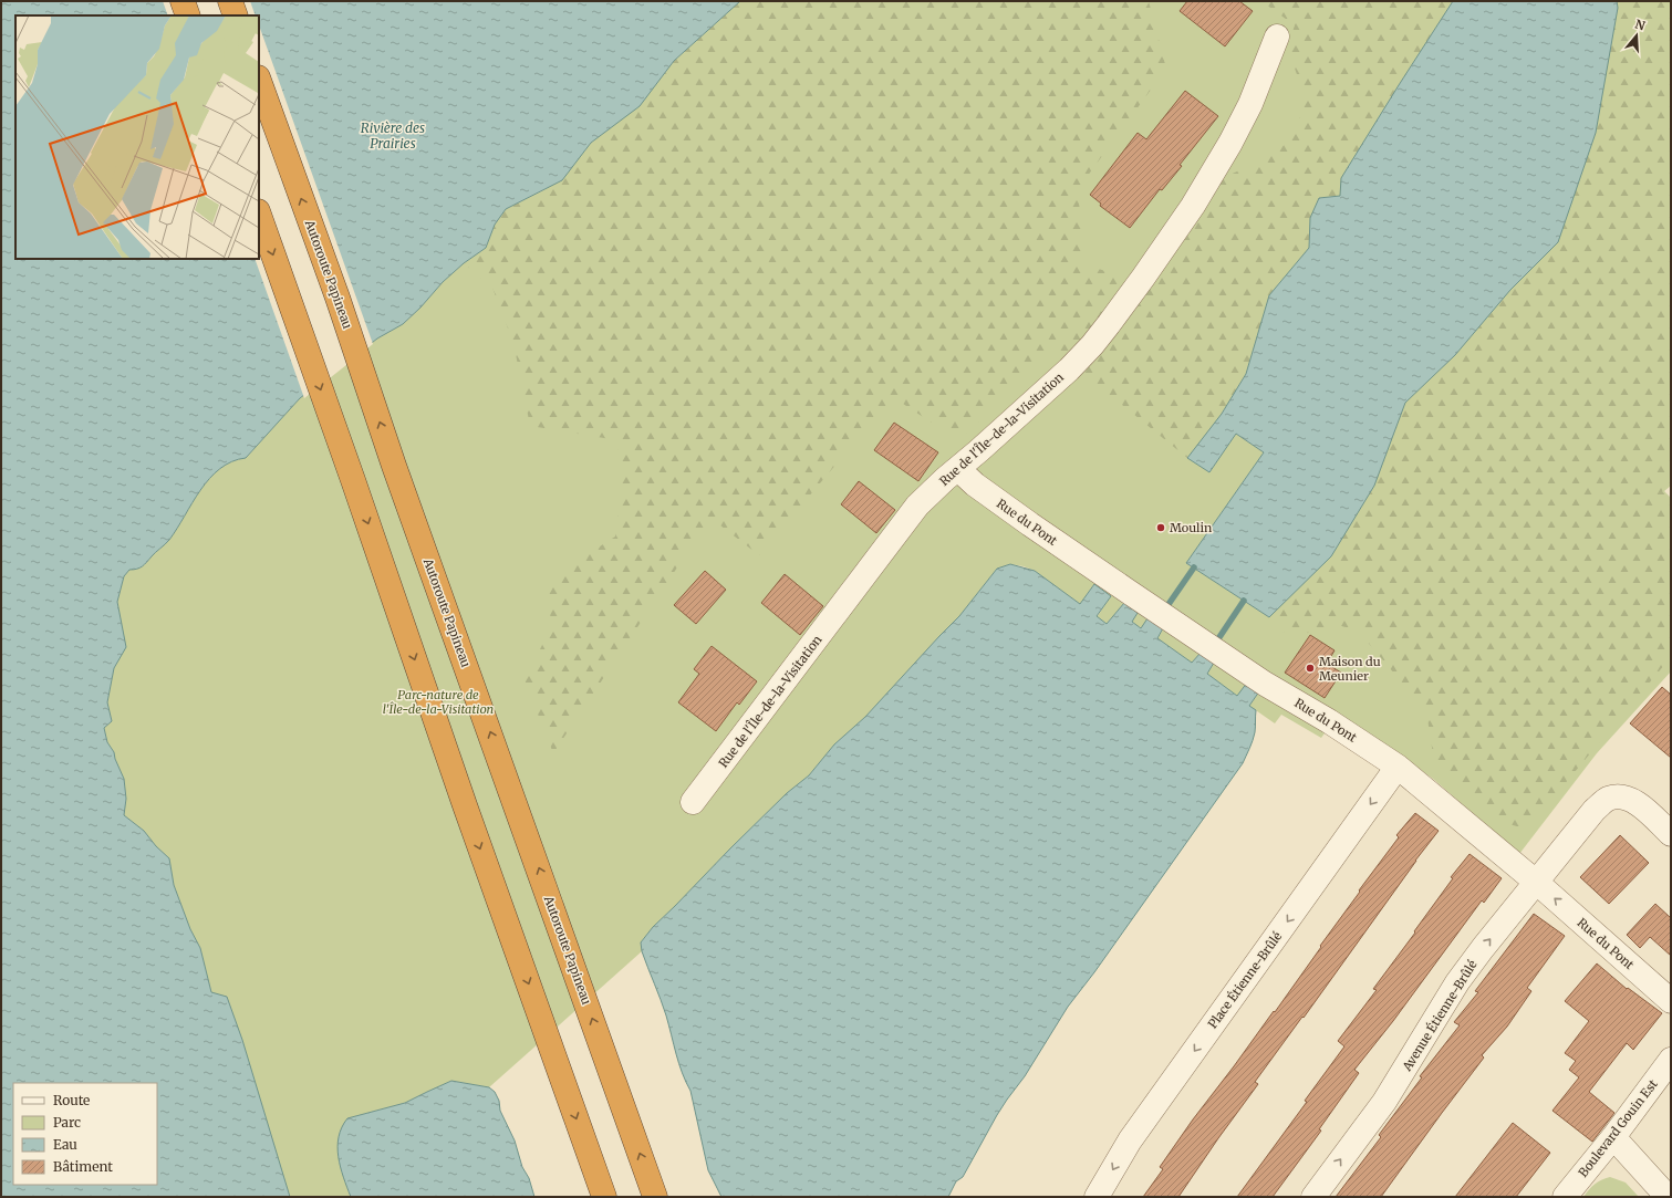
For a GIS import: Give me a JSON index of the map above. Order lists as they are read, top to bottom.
{
  "streets": {
    "highway": ["Autoroute Papineau"],
    "street": [
      "Rue de l'Île-de-la-Visitation",
      "Rue du Pont",
      "Place Étienne-Brûlé",
      "Avenue Étienne-Brûlé",
      "Boulevard Gouin Est"
    ]
  },
  "crossings": [
    ["Rue de l'Île-de-la-Visitation", "Rue du Pont"],
    ["Rue du Pont", "Place Étienne-Brûlé"],
    ["Rue du Pont", "Avenue Étienne-Brûlé"]
  ],
  "one_way": ["Place Étienne-Brûlé", "Avenue Étienne-Brûlé"],
  "water": ["Rivière des Prairies"],
  "parks": ["Parc-nature de l'Île-de-la-Visitation"],
  "places": ["Moulin", "Maison du Meunier"],
  "legend": [
    "Route",
    "Parc",
    "Eau",
    "Bâtiment"
  ],
  "north": "top"
}
